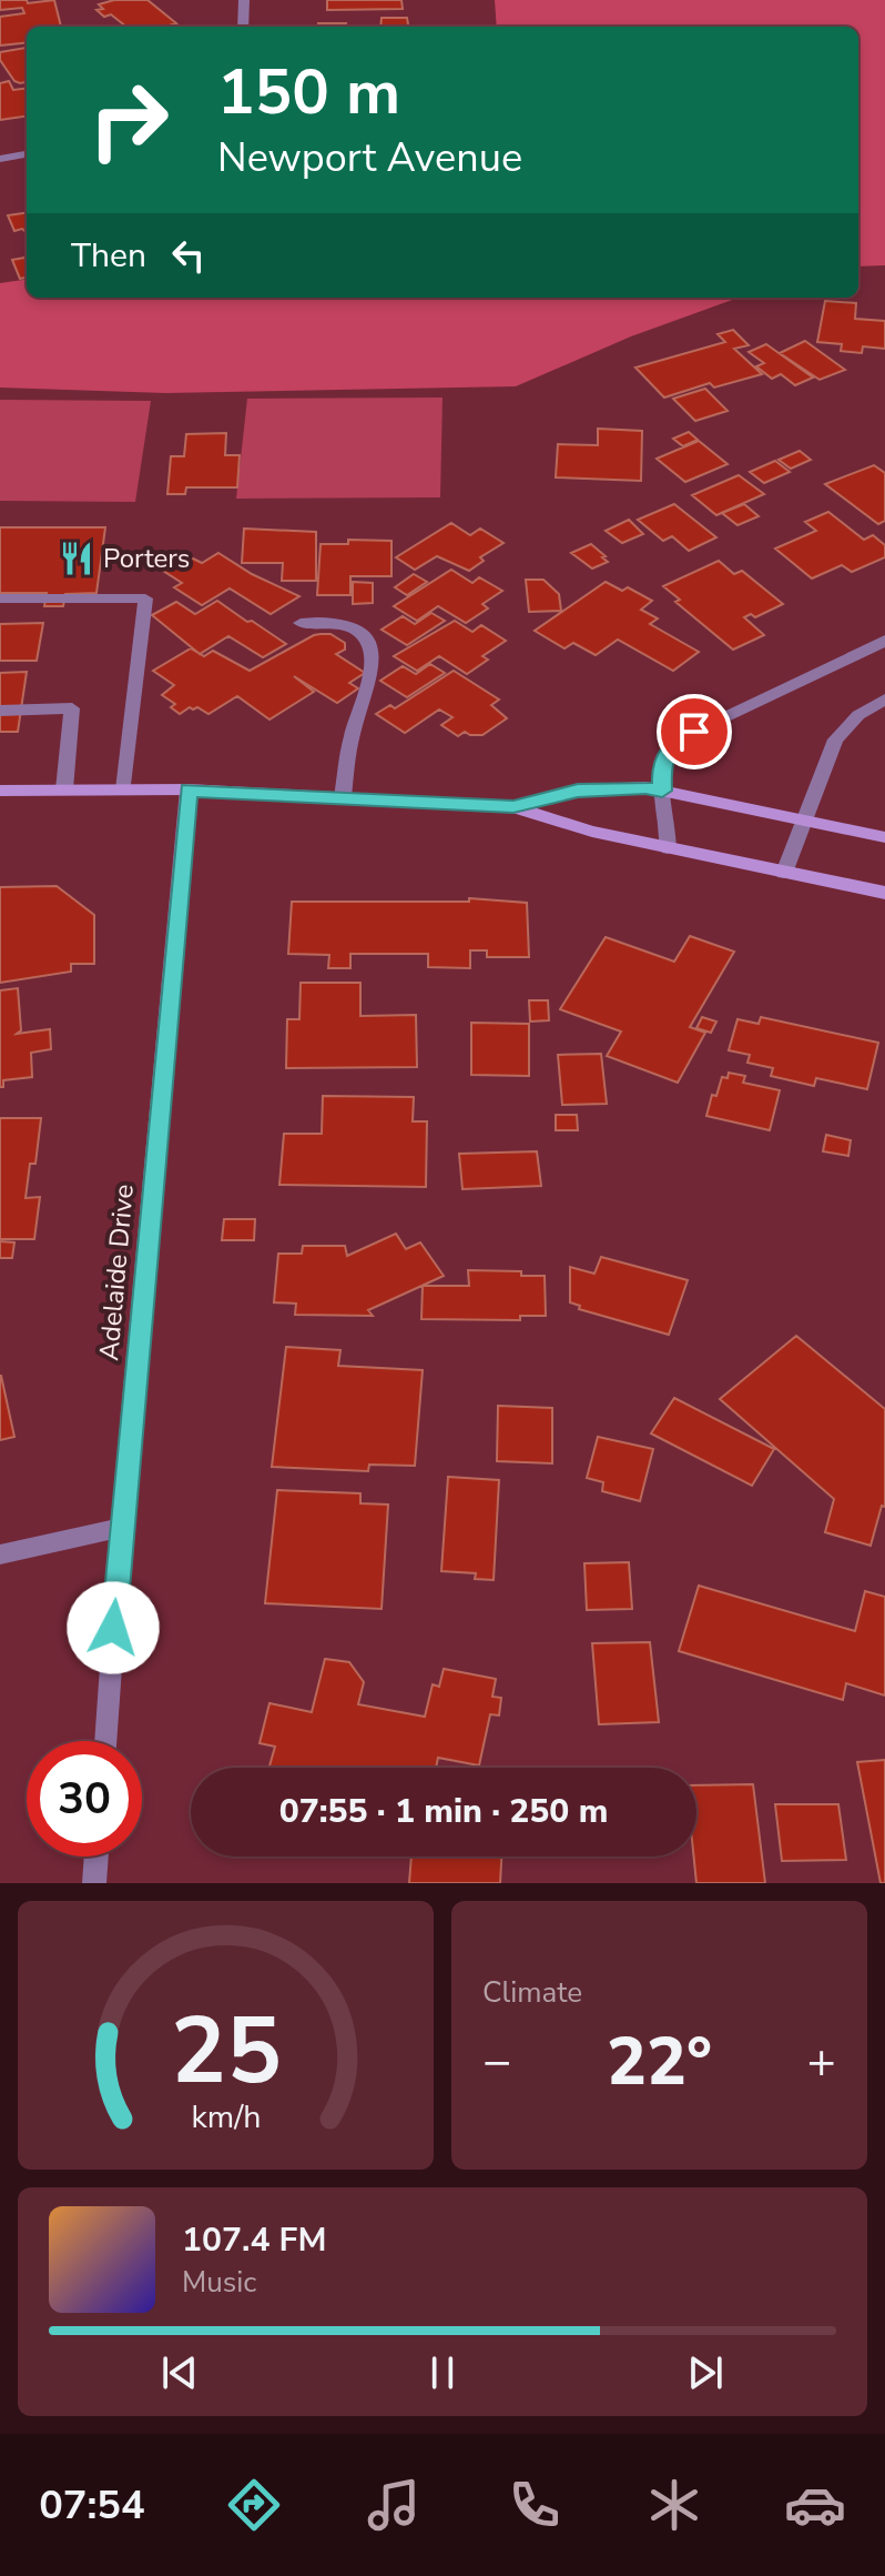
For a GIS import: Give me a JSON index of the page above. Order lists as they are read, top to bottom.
{
  "streets": {
    "street": ["Adelaide Drive"]
  },
  "places": {
    "restaurant": ["Porters"]
  },
  "page": {
    "turn": ["150 m", "Newport Avenue"],
    "then": "Then",
    "limit": "30",
    "trip": "07:55 · 1 min · 250 m",
    "tile": "Climate",
    "heat": ["−", "22°", "+"],
    "song": ["107.4 FM", "Music"],
    "tabs": "07:54",
    "gauge": ["25", "km/h"]
  }
}
